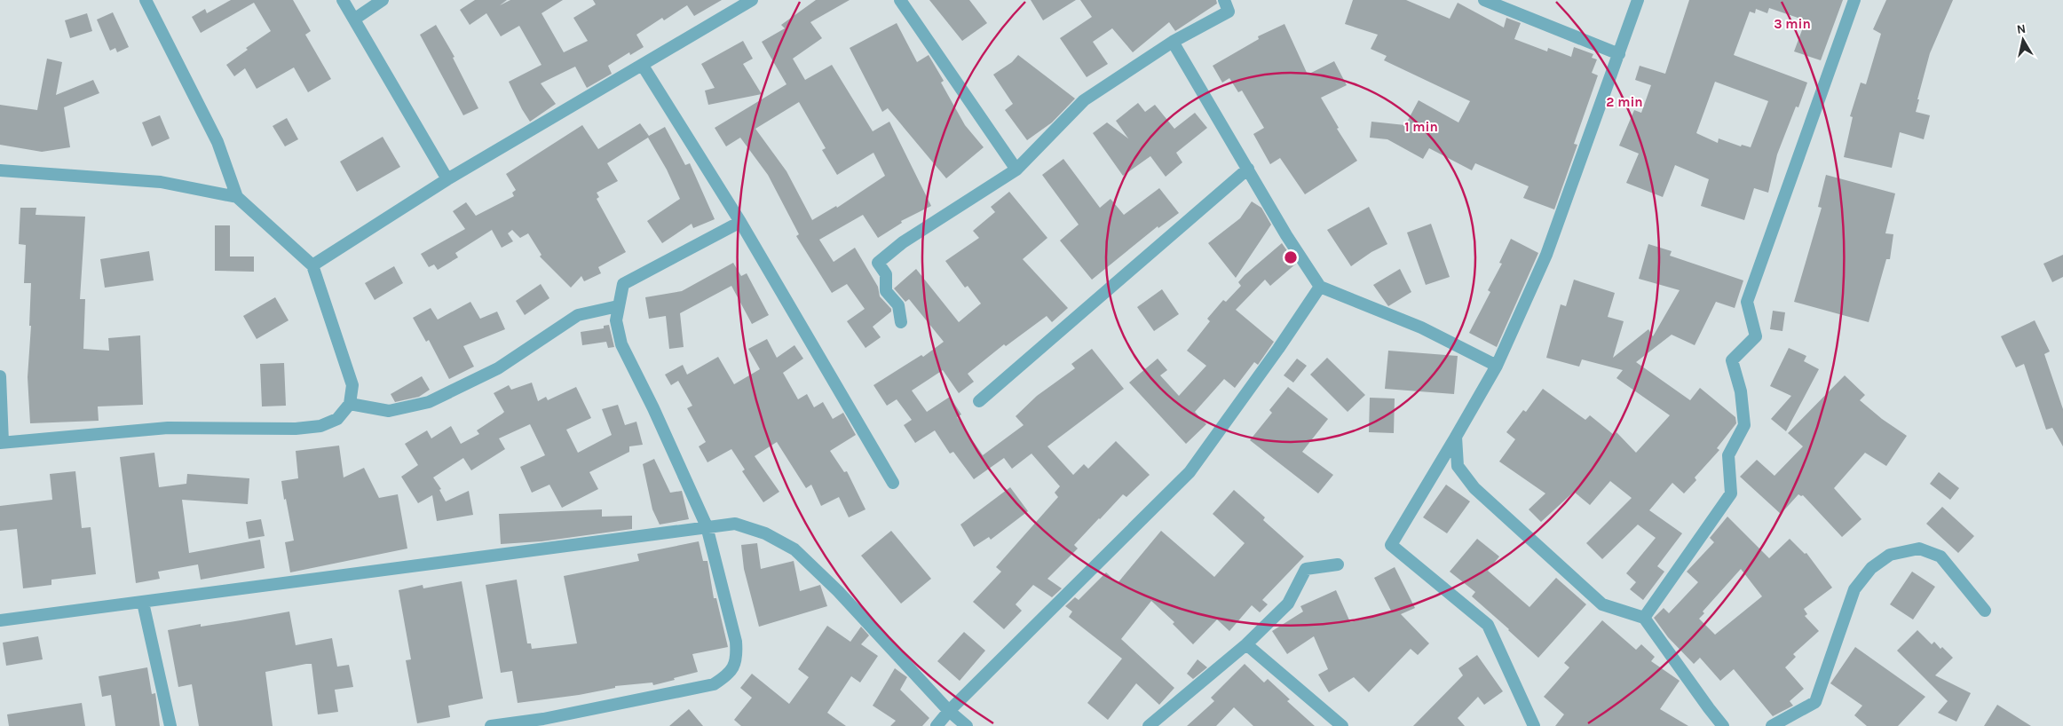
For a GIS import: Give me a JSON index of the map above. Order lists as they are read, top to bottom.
{
  "north": "top",
  "rings": ["3 min", "2 min", "1 min"]
}
